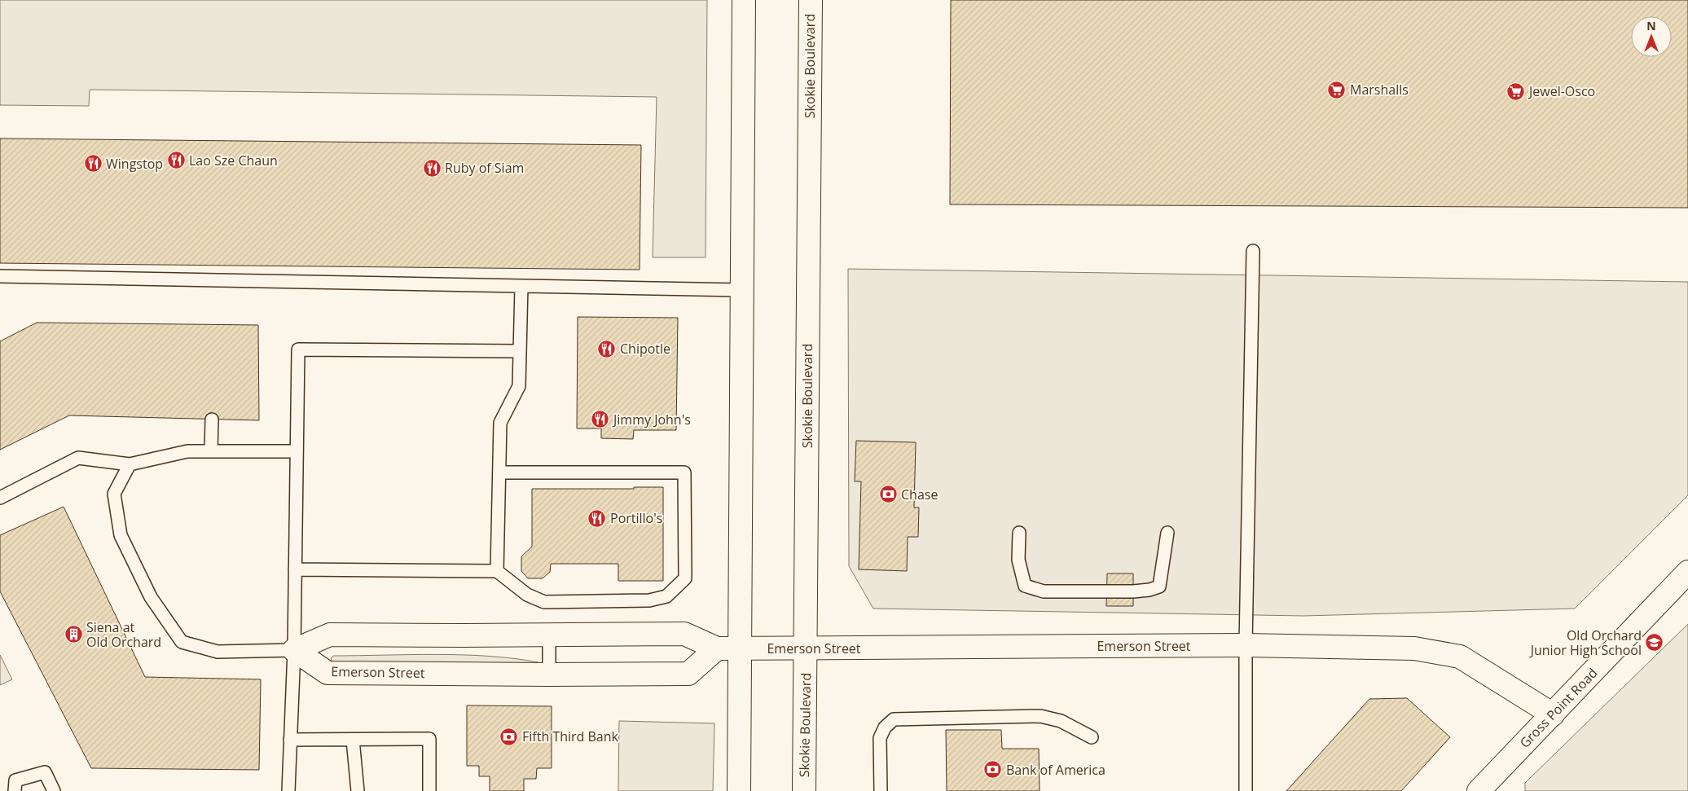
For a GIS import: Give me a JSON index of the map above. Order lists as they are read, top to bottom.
{
  "streets": {
    "main road": ["Skokie Boulevard", "Emerson Street", "Gross Point Road"]
  },
  "crossings": [
    ["Skokie Boulevard", "Emerson Street"],
    ["Emerson Street", "Gross Point Road"]
  ],
  "places": {
    "supermarket": ["Marshalls", "Jewel-Osco"],
    "restaurant": [
      "Lao Sze Chaun",
      "Wingstop",
      "Ruby of Siam",
      "Chipotle",
      "Jimmy John's",
      "Portillo's"
    ],
    "bank": ["Chase", "Fifth Third Bank", "Bank of America"],
    "building": ["Siena at Old Orchard"],
    "school or university": ["Old Orchard Junior High School"]
  },
  "north": "top"
}
